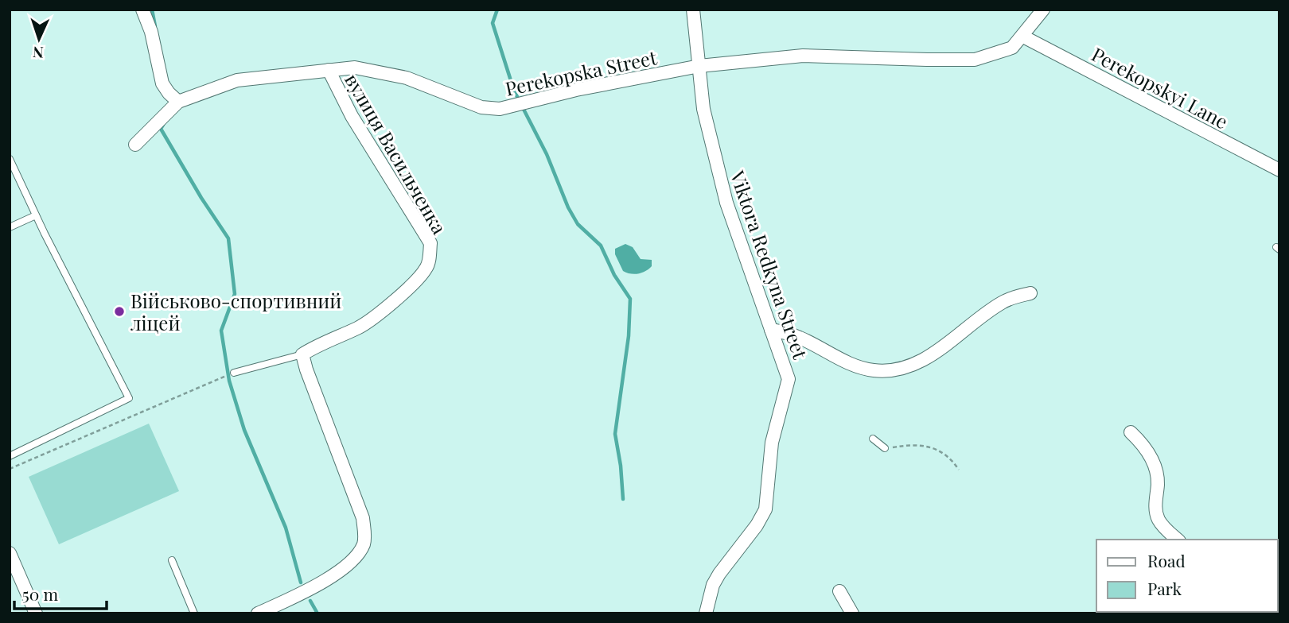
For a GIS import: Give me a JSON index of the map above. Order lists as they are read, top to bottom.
{
  "streets": {
    "street": [
      "Perekopska Street",
      "Perekopskyi Lane",
      "вулиця Васильченка",
      "Viktora Redkyna Street"
    ]
  },
  "crossings": [
    ["Perekopska Street", "Perekopskyi Lane"],
    ["Perekopska Street", "вулиця Васильченка"],
    ["Perekopska Street", "Viktora Redkyna Street"]
  ],
  "places": ["Військово-спортивний ліцей"],
  "legend": ["Road", "Park"],
  "scale_bar": "50 m",
  "north": "bottom"
}
